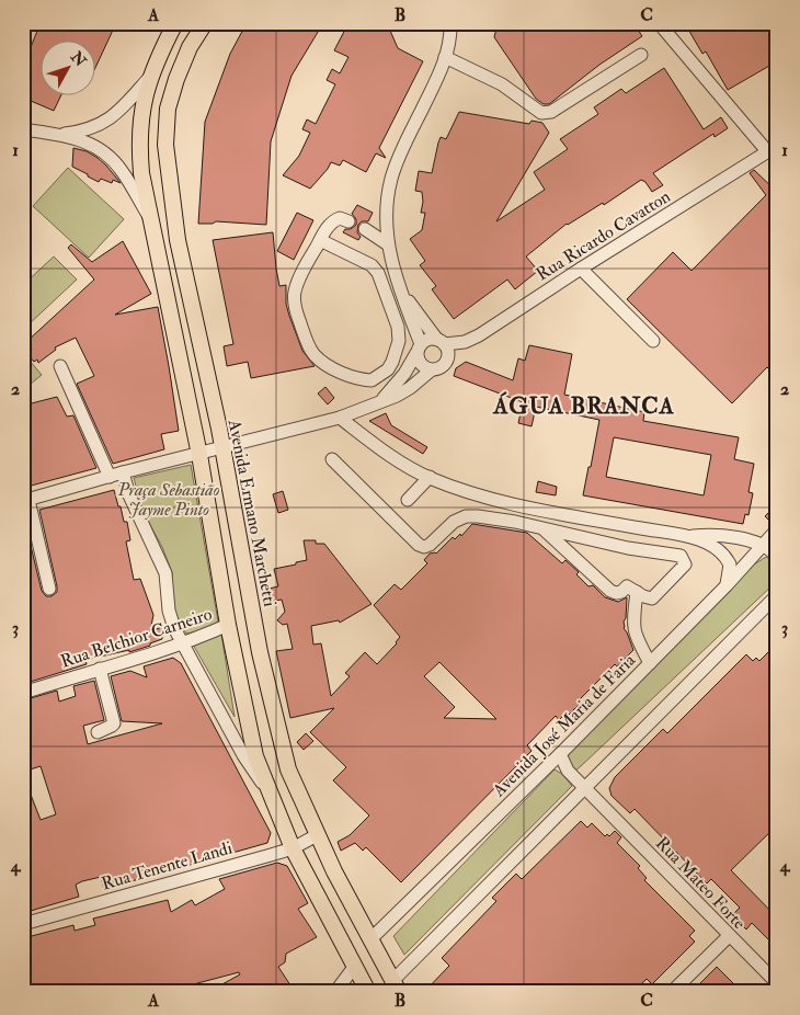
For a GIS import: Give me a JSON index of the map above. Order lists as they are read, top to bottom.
{
  "streets": {
    "main road": ["Avenida Ermano Marchetti"],
    "street": [
      "Rua Ricardo Cavatton",
      "Rua Belchior Carneiro",
      "Avenida José Maria de Faria",
      "Rua Tenente Landi",
      "Rua Mateo Forte"
    ]
  },
  "crossings": [
    ["Avenida Ermano Marchetti", "Avenida José Maria de Faria"],
    ["Avenida Ermano Marchetti", "Rua Tenente Landi"],
    ["Avenida José Maria de Faria", "Rua Mateo Forte"]
  ],
  "districts": ["ÁGUA BRANCA"],
  "parks": ["Praça Sebastião Jayme Pinto"],
  "north": "top right",
  "grid": {
    "columns": ["A", "B", "C"],
    "rows": [
      "1",
      "2",
      "3",
      "4"
    ]
  }
}
